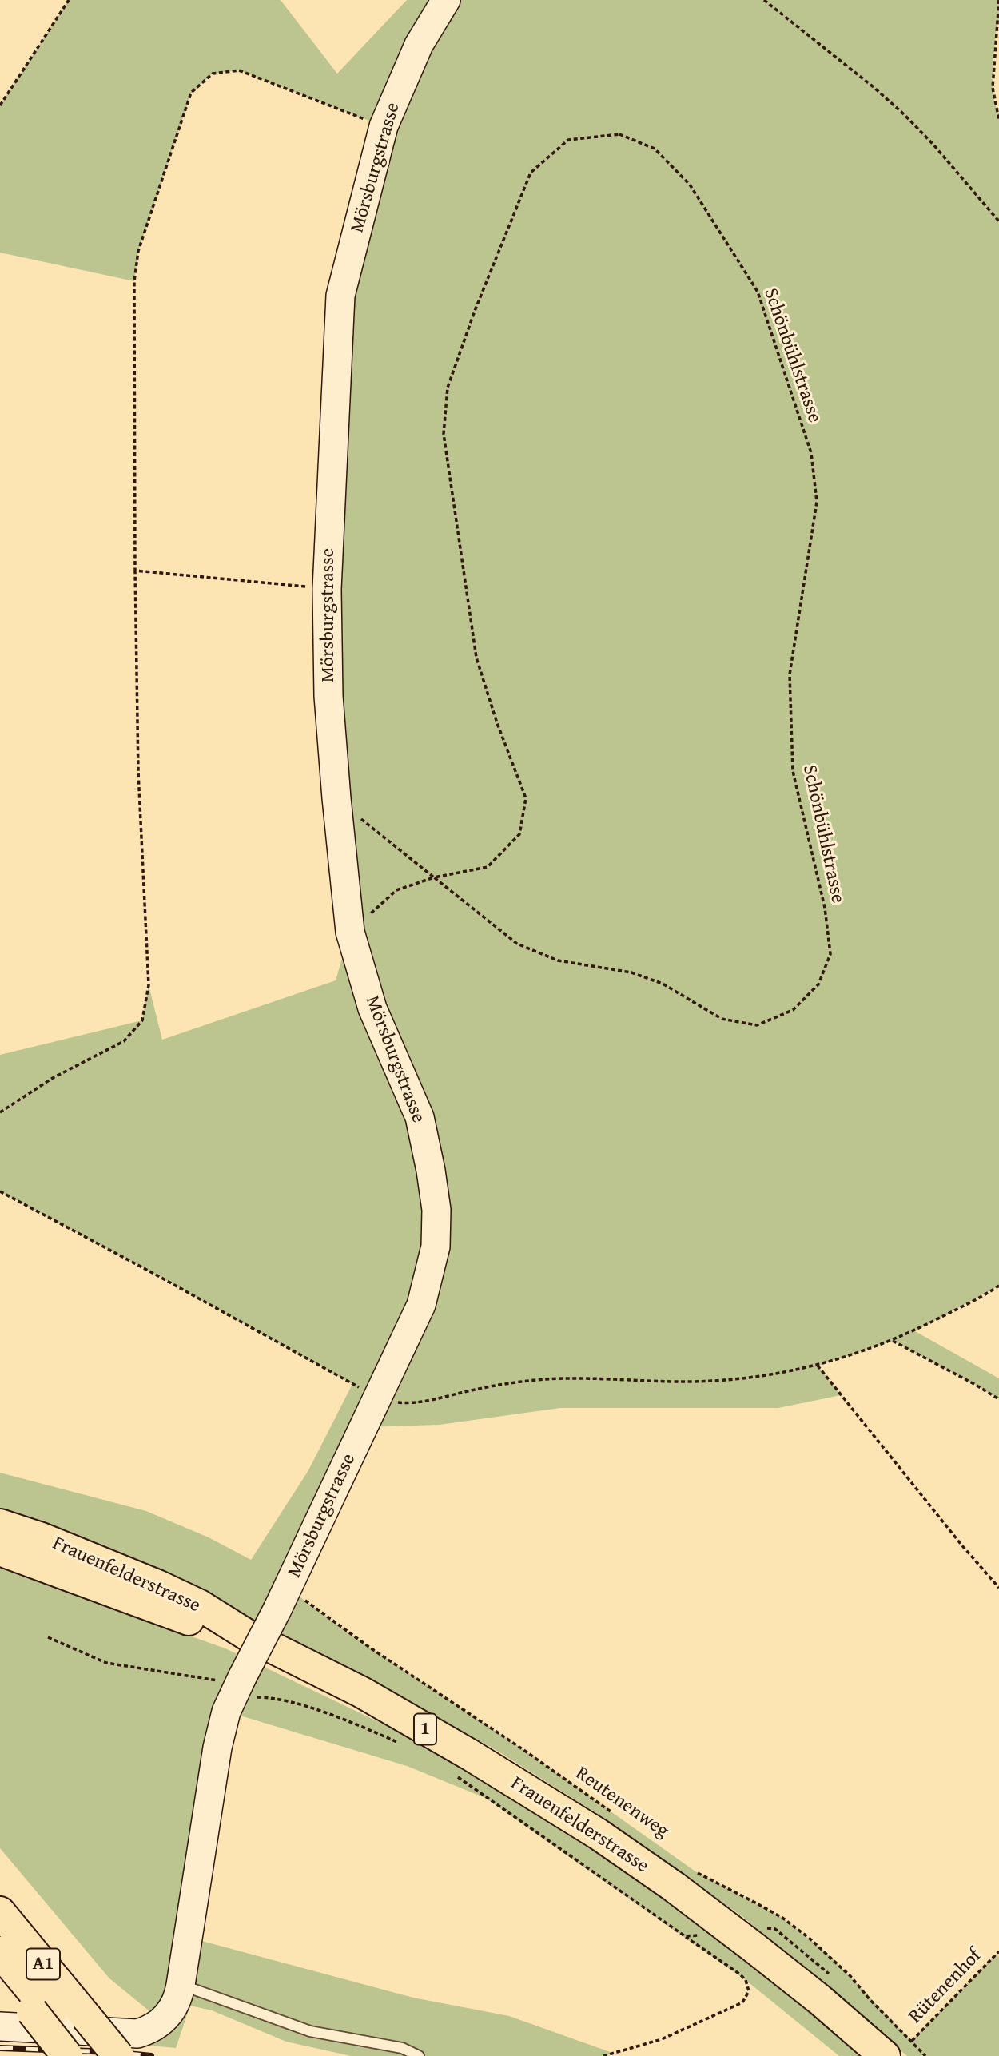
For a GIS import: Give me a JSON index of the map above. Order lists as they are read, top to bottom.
{
  "streets": {
    "main road": ["Frauenfelderstrasse", "1", "A1"],
    "street": ["Mörsburgstrasse"],
    "path": ["Schönbühlstrasse", "Reutenenweg", "Rütenenhof"]
  },
  "crossings": [
    ["Mörsburgstrasse", "Schönbühlstrasse"],
    ["Mörsburgstrasse", "Reutenenweg"]
  ]
}
